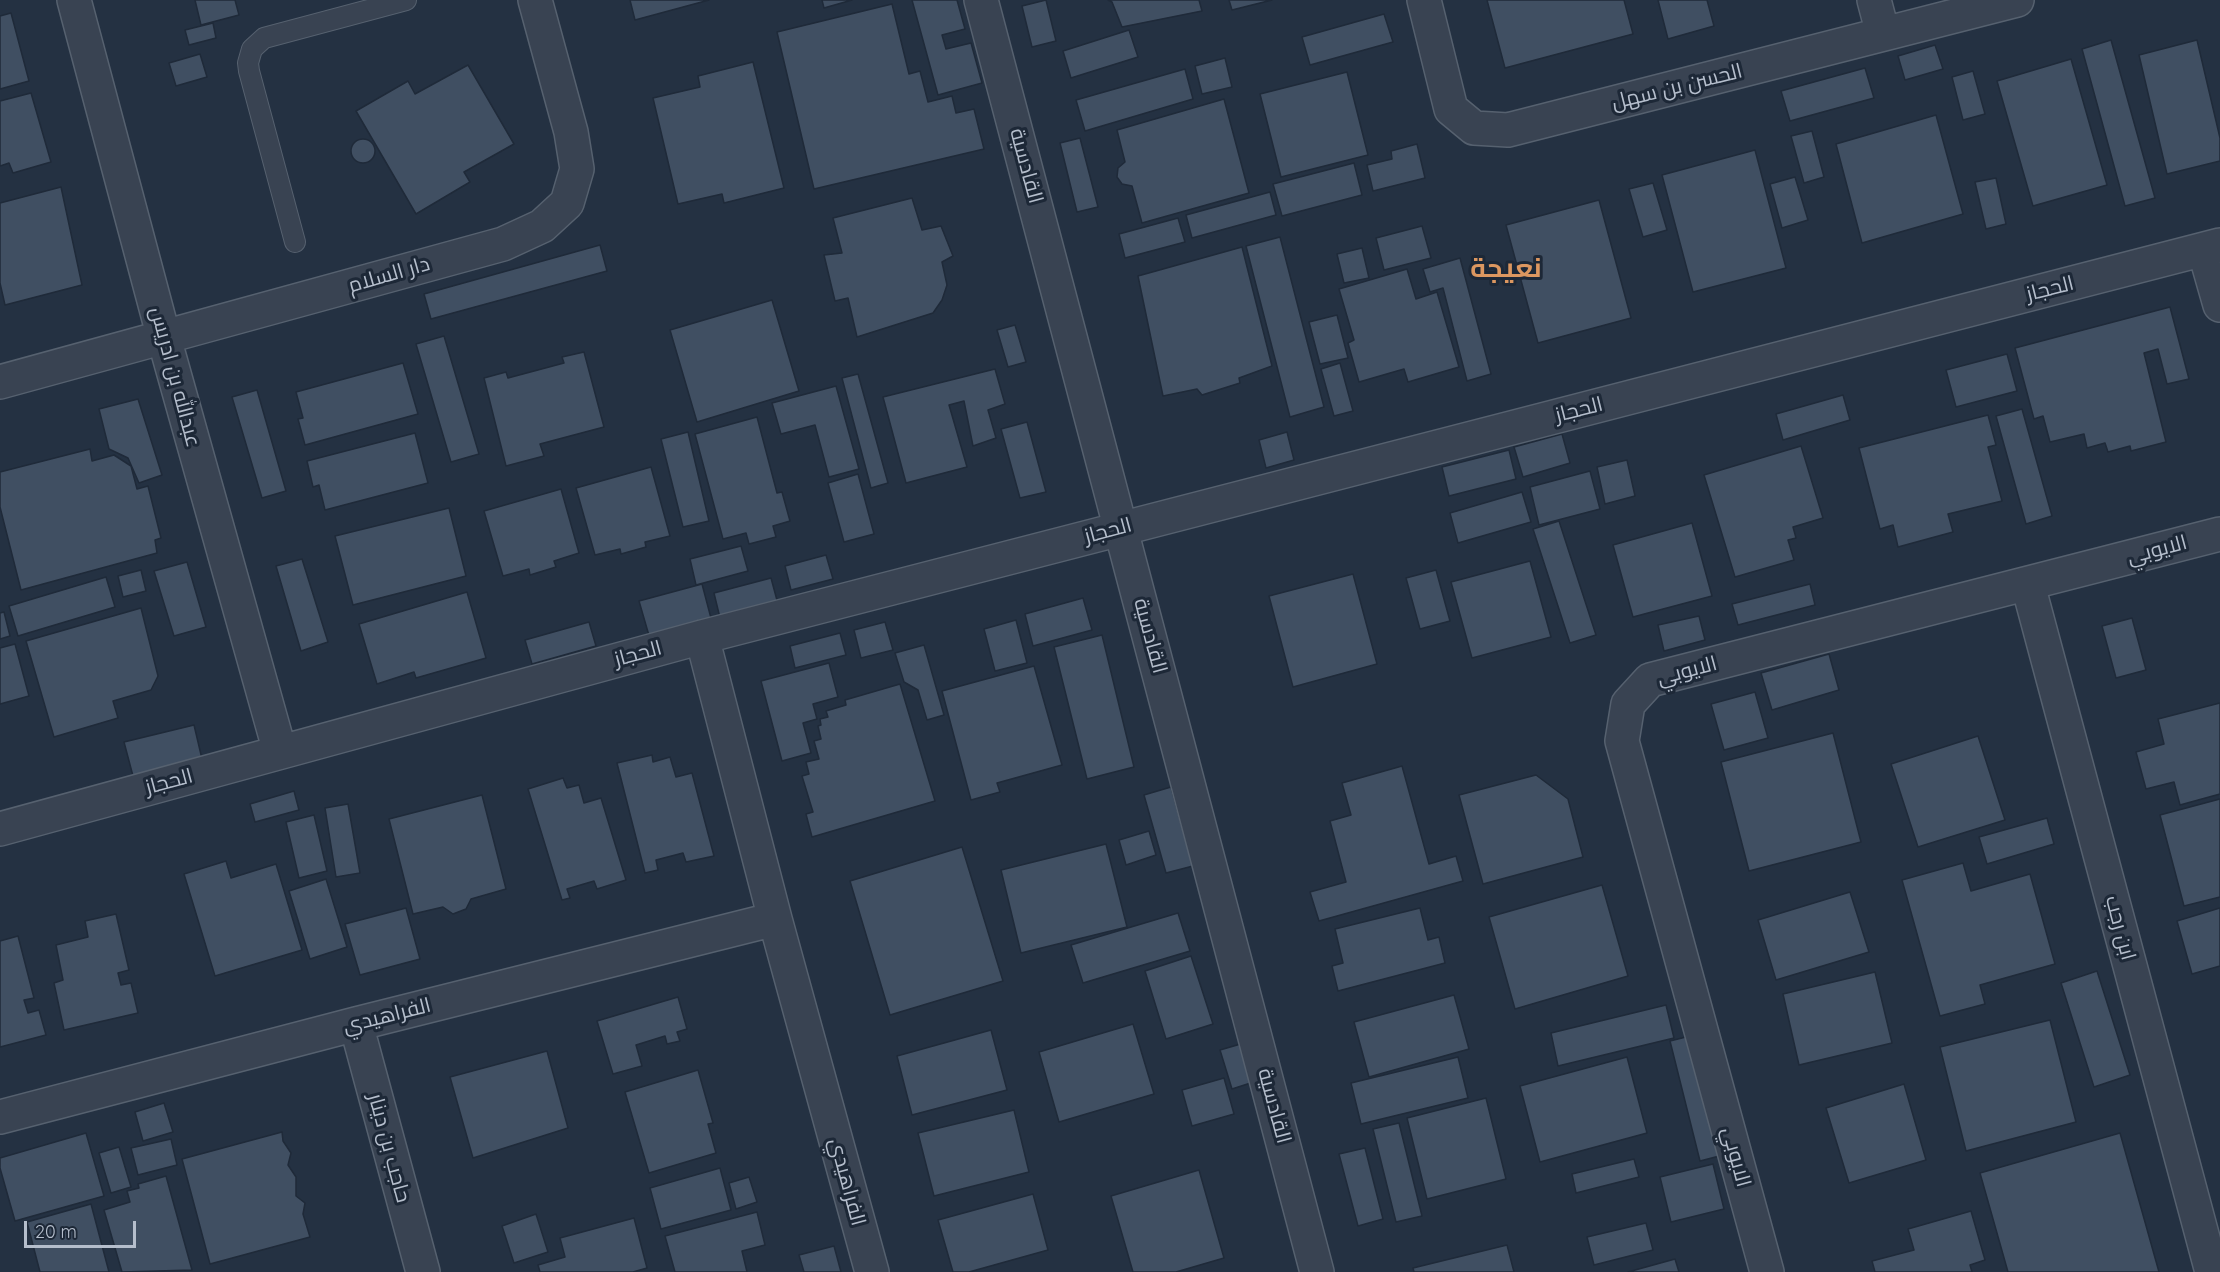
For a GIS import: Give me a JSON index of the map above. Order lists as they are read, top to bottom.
{
  "streets": {
    "street": [
      "الحسن بن سهل",
      "القادسية",
      "دار السلام",
      "الحجاز",
      "عبدالله بن ادريس",
      "الايوبي",
      "ابن رجب",
      "الفراهيدي",
      "حاجب بن دينار"
    ]
  },
  "crossings": [
    ["القادسية", "الحجاز"],
    ["دار السلام", "عبدالله بن ادريس"],
    ["الحجاز", "عبدالله بن ادريس"],
    ["الحجاز", "الفراهيدي"],
    ["الايوبي", "ابن رجب"],
    ["الفراهيدي", "حاجب بن دينار"]
  ],
  "districts": ["نعيجة"],
  "scale_bar": "20 m"
}
